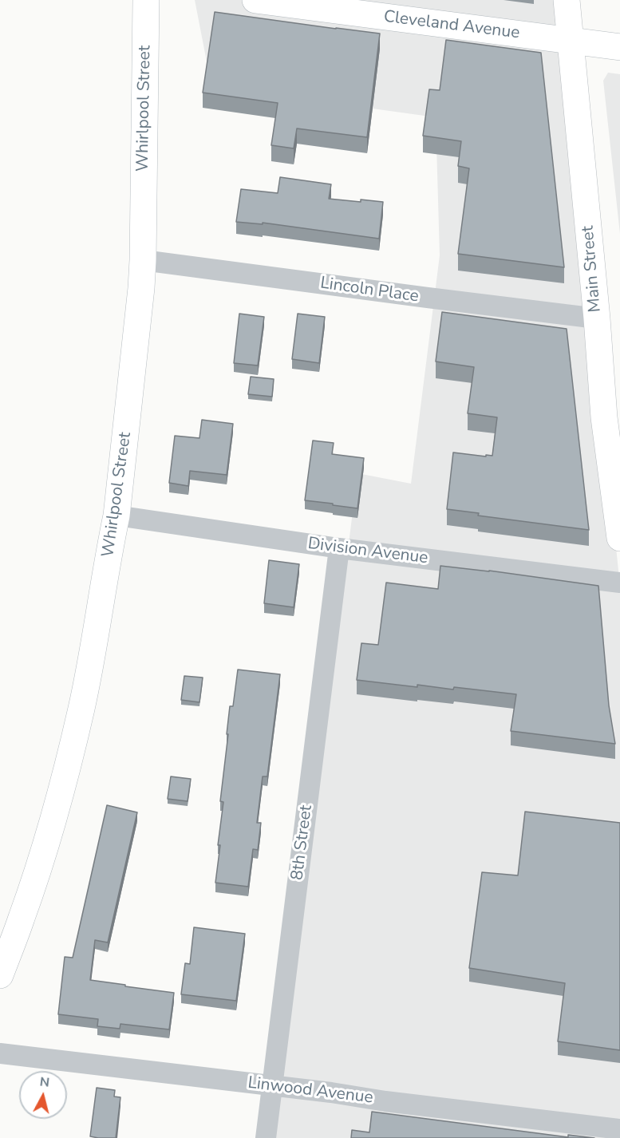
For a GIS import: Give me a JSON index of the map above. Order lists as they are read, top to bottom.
{
  "streets": {
    "street": [
      "Cleveland Avenue",
      "Whirlpool Street",
      "Main Street",
      "Lincoln Place",
      "Division Avenue",
      "8th Street",
      "Linwood Avenue"
    ]
  },
  "crossings": [
    ["Cleveland Avenue", "Main Street"],
    ["Whirlpool Street", "Lincoln Place"],
    ["Whirlpool Street", "Division Avenue"],
    ["Main Street", "Lincoln Place"],
    ["Division Avenue", "8th Street"],
    ["8th Street", "Linwood Avenue"]
  ],
  "north": "top"
}
